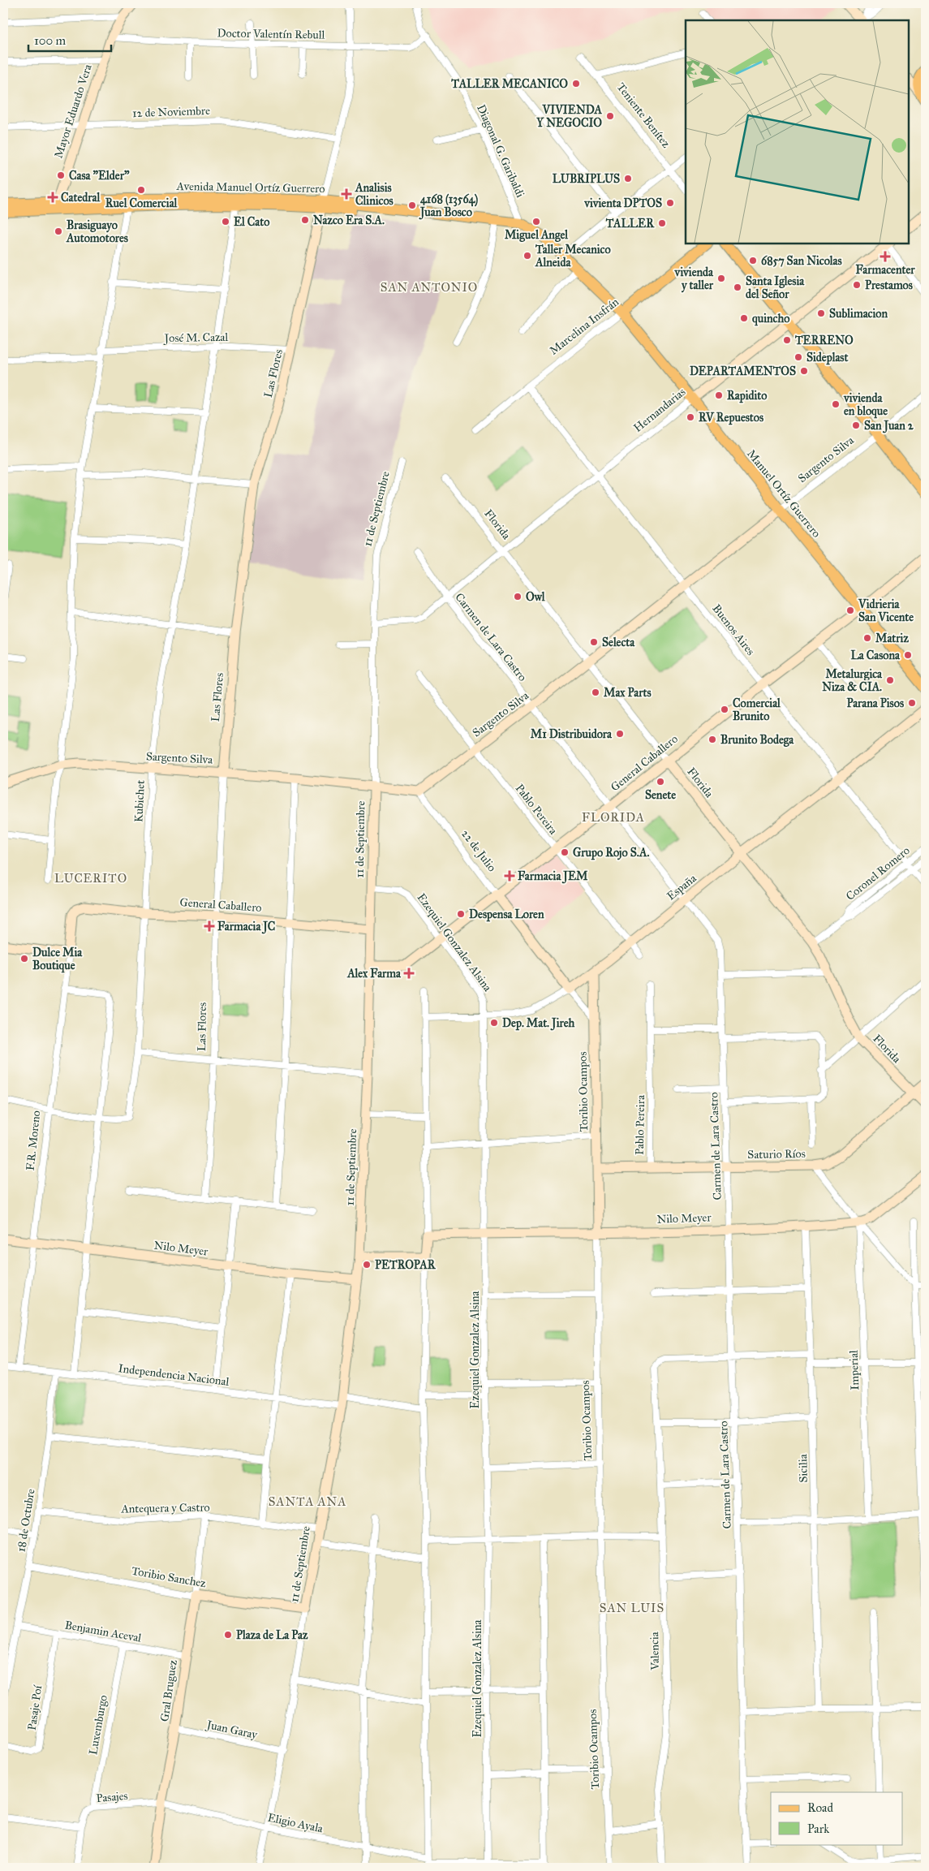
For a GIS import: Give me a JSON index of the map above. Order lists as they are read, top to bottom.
{
  "streets": {
    "main road": ["Avenida Manuel Ortíz Guerrero", "Marcelina Insfrán", "Manuel Ortíz Guerrero"],
    "street": [
      "Doctor Valentín Rebull",
      "Mayor Eduardo Vera",
      "12 de Noviembre",
      "Teniente Benítez",
      "Diagonal G. Garibaldi",
      "José M. Cazal",
      "Las Flores",
      "Hernandarias",
      "Sargento Silva",
      "11 de Septiembre",
      "Florida",
      "Buenos Aires",
      "Carmen de Lara Castro",
      "General Caballero",
      "Kubichet",
      "Pablo Pereira",
      "22 de Julio",
      "Coronel Romero",
      "España",
      "Ezequiel Gonzalez Alsina",
      "Toribio Ocampos",
      "F.R. Moreno",
      "Saturio Ríos",
      "Nilo Meyer",
      "Imperial",
      "Independencia Nacional",
      "Sicilia",
      "Antequera y Castro",
      "18 de Octubre",
      "Toribio Sanchez",
      "Benjamin Aceval",
      "Valencia",
      "Gral Bruguez",
      "Pasaje Poí",
      "Luxemburgo",
      "Juan Garay",
      "Pasajes",
      "Eligio Ayala"
    ]
  },
  "crossings": [
    ["Doctor Valentín Rebull", "Mayor Eduardo Vera"],
    ["Doctor Valentín Rebull", "Diagonal G. Garibaldi"],
    ["Mayor Eduardo Vera", "12 de Noviembre"],
    ["Mayor Eduardo Vera", "Avenida Manuel Ortíz Guerrero"],
    ["Diagonal G. Garibaldi", "Avenida Manuel Ortíz Guerrero"],
    ["Avenida Manuel Ortíz Guerrero", "Marcelina Insfrán"],
    ["Avenida Manuel Ortíz Guerrero", "Las Flores"],
    ["Avenida Manuel Ortíz Guerrero", "Manuel Ortíz Guerrero"],
    ["Avenida Manuel Ortíz Guerrero", "Kubichet"],
    ["Marcelina Insfrán", "Manuel Ortíz Guerrero"],
    ["Marcelina Insfrán", "Buenos Aires"],
    ["José M. Cazal", "Las Flores"],
    ["José M. Cazal", "Kubichet"],
    ["Las Flores", "Sargento Silva"],
    ["Las Flores", "General Caballero"],
    ["Hernandarias", "Manuel Ortíz Guerrero"],
    ["Hernandarias", "11 de Septiembre"],
    ["Hernandarias", "Florida"],
    ["Hernandarias", "Buenos Aires"],
    ["Hernandarias", "Carmen de Lara Castro"],
    ["Sargento Silva", "Manuel Ortíz Guerrero"],
    ["Sargento Silva", "11 de Septiembre"],
    ["Sargento Silva", "Florida"],
    ["Sargento Silva", "Buenos Aires"],
    ["Sargento Silva", "Carmen de Lara Castro"],
    ["Sargento Silva", "Kubichet"],
    ["Sargento Silva", "Pablo Pereira"],
    ["Sargento Silva", "22 de Julio"],
    ["Manuel Ortíz Guerrero", "General Caballero"],
    ["11 de Septiembre", "General Caballero"],
    ["11 de Septiembre", "Ezequiel Gonzalez Alsina"],
    ["11 de Septiembre", "Nilo Meyer"],
    ["11 de Septiembre", "Independencia Nacional"],
    ["11 de Septiembre", "Antequera y Castro"],
    ["11 de Septiembre", "Toribio Sanchez"],
    ["11 de Septiembre", "Juan Garay"],
    ["11 de Septiembre", "Eligio Ayala"],
    ["Florida", "General Caballero"],
    ["Florida", "Coronel Romero"],
    ["Florida", "España"],
    ["Florida", "Saturio Ríos"],
    ["Buenos Aires", "General Caballero"],
    ["Buenos Aires", "Coronel Romero"],
    ["Buenos Aires", "España"],
    ["Carmen de Lara Castro", "General Caballero"],
    ["Carmen de Lara Castro", "España"],
    ["Carmen de Lara Castro", "Saturio Ríos"],
    ["Carmen de Lara Castro", "Nilo Meyer"],
    ["Carmen de Lara Castro", "Valencia"],
    ["General Caballero", "Kubichet"],
    ["General Caballero", "Pablo Pereira"],
    ["General Caballero", "22 de Julio"],
    ["General Caballero", "Ezequiel Gonzalez Alsina"],
    ["General Caballero", "F.R. Moreno"],
    ["Pablo Pereira", "España"],
    ["Pablo Pereira", "Saturio Ríos"],
    ["22 de Julio", "España"],
    ["22 de Julio", "Toribio Ocampos"],
    ["España", "Ezequiel Gonzalez Alsina"],
    ["España", "Toribio Ocampos"],
    ["Ezequiel Gonzalez Alsina", "Nilo Meyer"],
    ["Ezequiel Gonzalez Alsina", "Eligio Ayala"],
    ["Toribio Ocampos", "Saturio Ríos"],
    ["Toribio Ocampos", "Nilo Meyer"],
    ["F.R. Moreno", "Nilo Meyer"],
    ["F.R. Moreno", "Independencia Nacional"],
    ["Nilo Meyer", "Imperial"],
    ["Nilo Meyer", "Sicilia"],
    ["Independencia Nacional", "18 de Octubre"],
    ["Antequera y Castro", "18 de Octubre"],
    ["Antequera y Castro", "Gral Bruguez"],
    ["18 de Octubre", "Toribio Sanchez"],
    ["18 de Octubre", "Benjamin Aceval"],
    ["Toribio Sanchez", "Gral Bruguez"],
    ["Benjamin Aceval", "Gral Bruguez"],
    ["Benjamin Aceval", "Pasaje Poí"],
    ["Benjamin Aceval", "Luxemburgo"],
    ["Gral Bruguez", "Juan Garay"],
    ["Gral Bruguez", "Pasajes"],
    ["Gral Bruguez", "Eligio Ayala"],
    ["Luxemburgo", "Pasajes"],
    ["Pasajes", "Eligio Ayala"]
  ],
  "districts": [
    "SAN ANTONIO",
    "FLORIDA",
    "LUCERITO",
    "SANTA ANA",
    "SAN LUIS"
  ],
  "places": {
    "other": [
      "TALLER MECANICO",
      "VIVIENDA Y NEGOCIO",
      "Casa \"Elder\"",
      "LUBRIPLUS",
      "Ruel Comercial",
      "vivienta DPTOS",
      "4168 (13564) Juan Bosco",
      "Nazco Era S.A.",
      "El Cato",
      "Miguel Angel",
      "TALLER",
      "Brasiguayo Automotores",
      "Taller Mecanico Alneida",
      "6857 San Nicolas",
      "vivienda y taller",
      "Prestamos",
      "Santa Iglesia del Señor",
      "Sublimacion",
      "quincho",
      "TERRENO",
      "Sideplast",
      "DEPARTAMENTOS",
      "Rapidito",
      "vivienda en bloque",
      "RV Repuestos",
      "San Juan 2",
      "Owl",
      "Vidrieria San Vicente",
      "Matriz",
      "Selecta",
      "La Casona",
      "Metalurgica Niza & CIA.",
      "Max Parts",
      "Parana Pisos",
      "Comercial Brunito",
      "M1 Distribuidora",
      "Brunito Bodega",
      "Senete",
      "Grupo Rojo S.A.",
      "Despensa Loren",
      "Dulce Mia Boutique",
      "Dep. Mat. Jireh",
      "PETROPAR",
      "Plaza de La Paz"
    ],
    "health": [
      "Analisis Clinicos",
      "Catedral",
      "Farmacenter",
      "Farmacia JEM",
      "Farmacia JC",
      "Alex Farma"
    ]
  },
  "legend": ["Road", "Park"],
  "scale_bar": "100 m"
}
